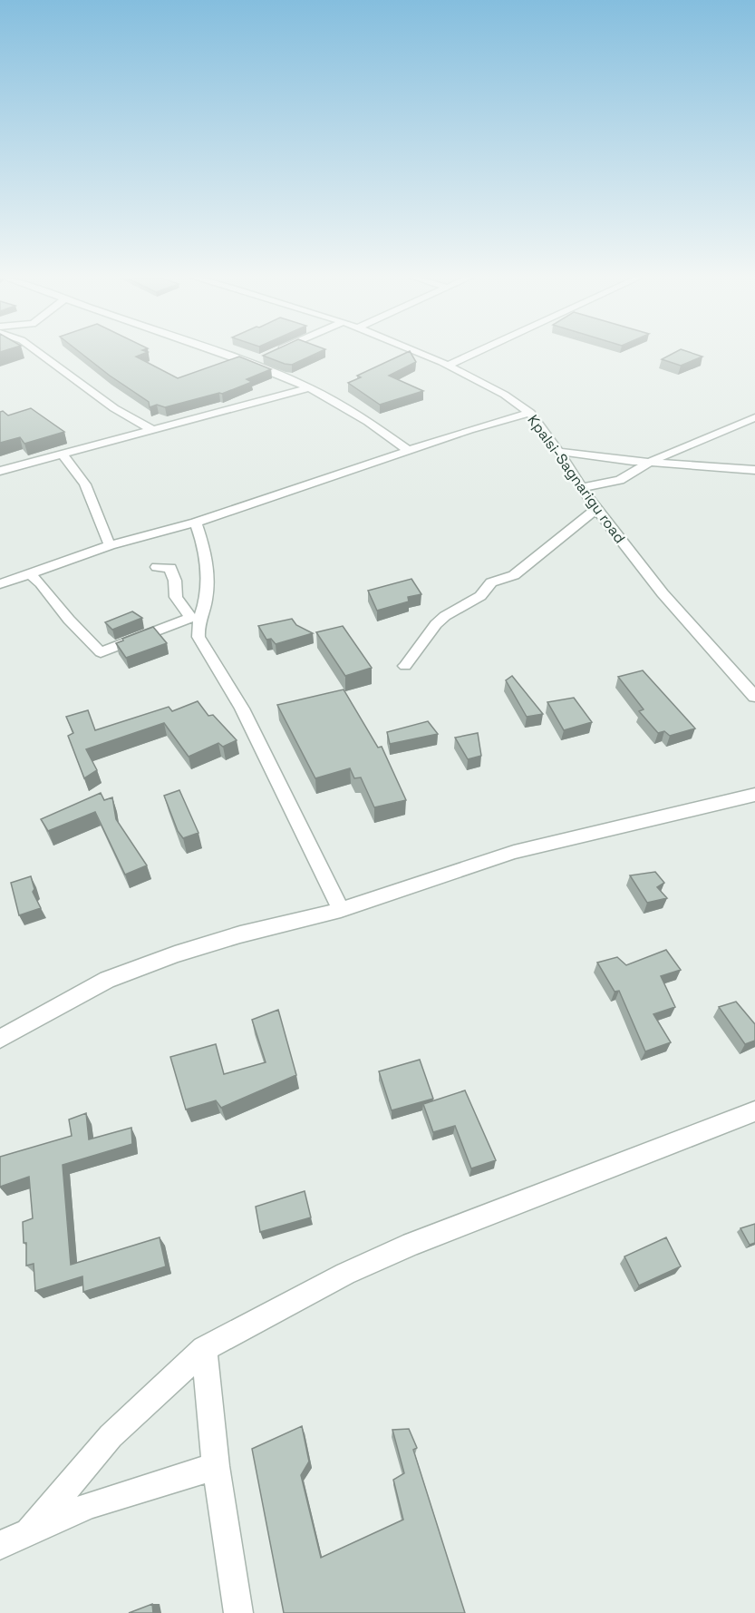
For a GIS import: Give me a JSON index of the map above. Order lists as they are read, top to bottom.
{
  "streets": {
    "street": ["Kpalsi-Sagnarigu road"]
  }
}
